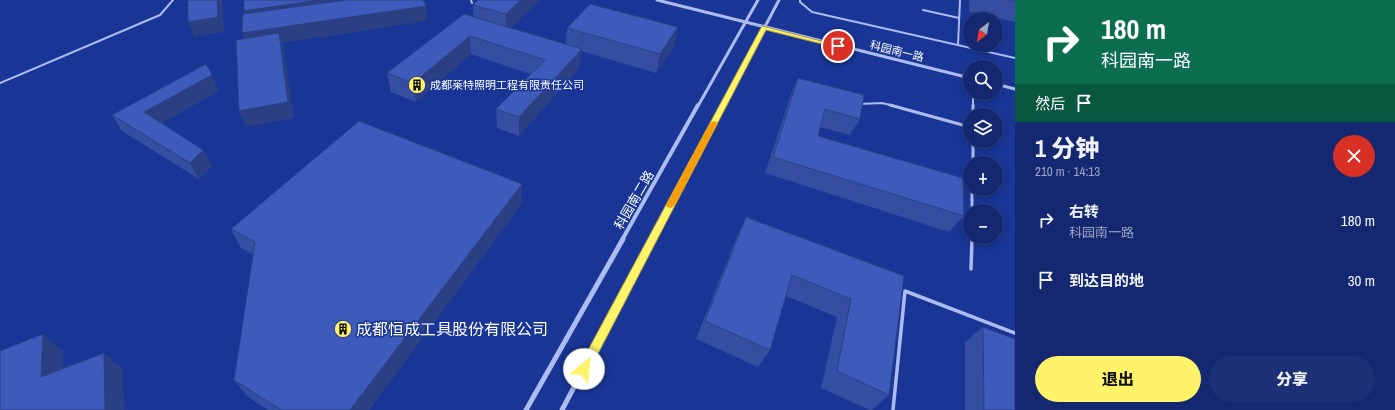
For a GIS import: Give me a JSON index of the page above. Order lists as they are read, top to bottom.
{
  "streets": {
    "street": ["科园南一路", "科园南二路"]
  },
  "crossings": [
    ["科园南一路", "科园南二路"]
  ],
  "places": {
    "building": ["成都莱特照明工程有限责任公司", "成都恒成工具股份有限公司"]
  },
  "north": "bottom left",
  "page": {
    "turn": ["180 m", "科园南一路"],
    "map_buttons": ["+", "−"],
    "then": "然后",
    "heading": ["1 分钟", "210 m · 14:13"],
    "list": [
      {
        "name": "右转",
        "note": "科园南一路",
        "value": "180 m"
      },
      {
        "name": "到达目的地",
        "value": "30 m"
      }
    ],
    "buttons": ["退出", "分享"]
  }
}
